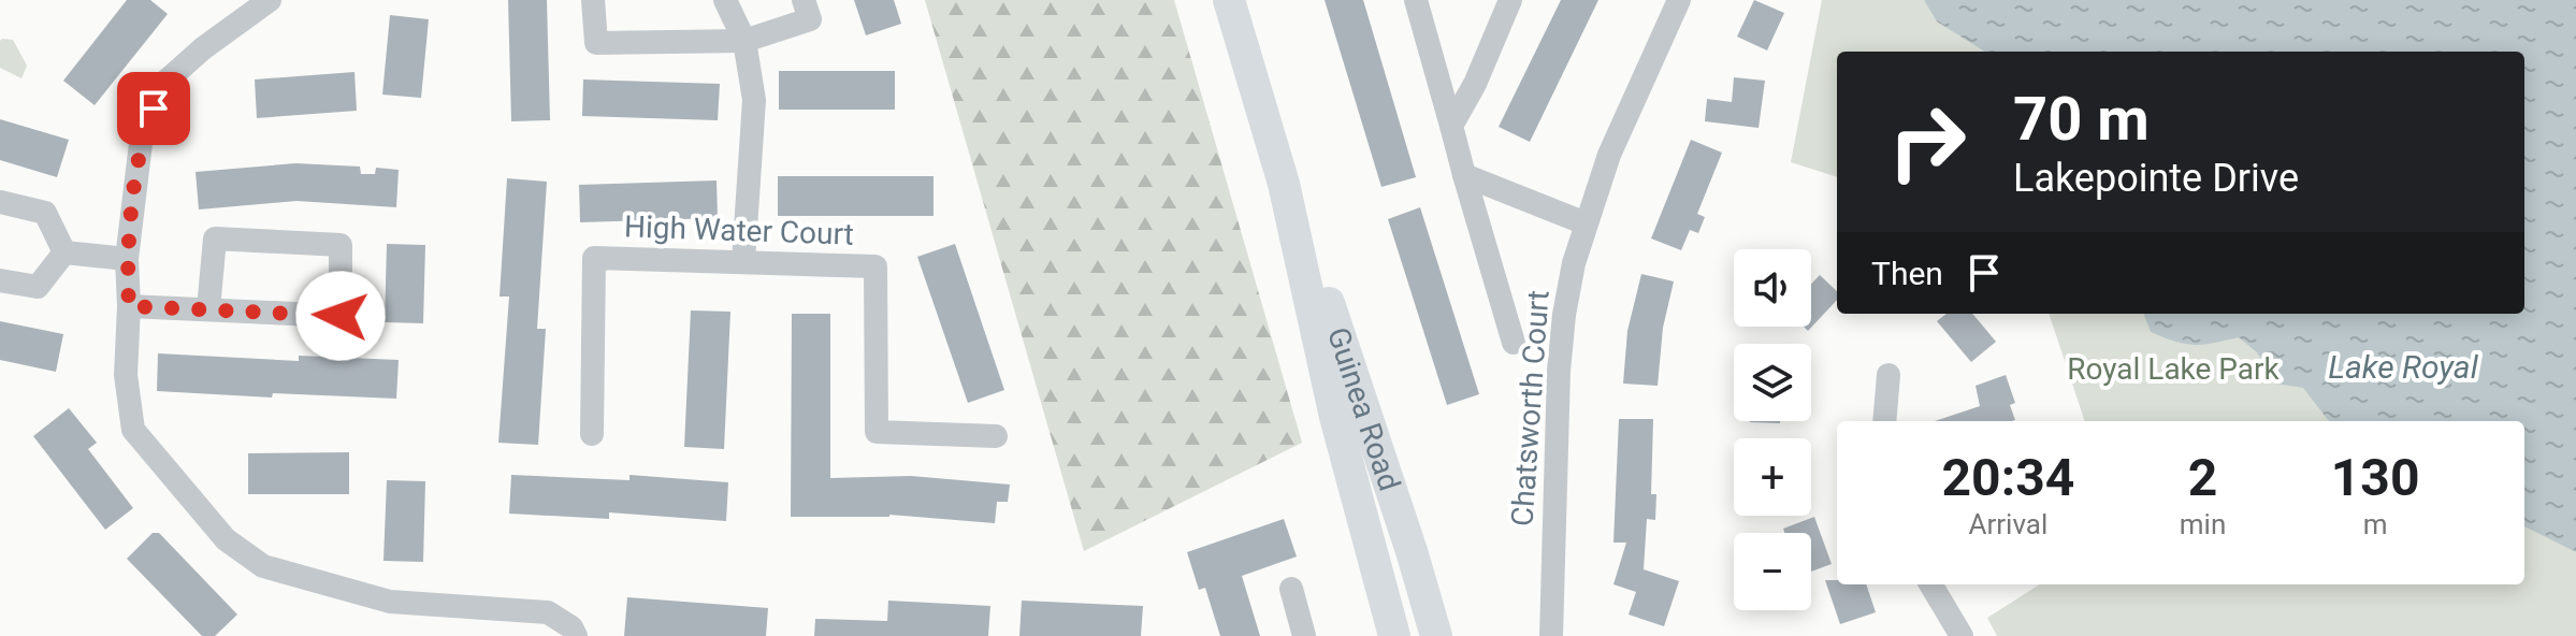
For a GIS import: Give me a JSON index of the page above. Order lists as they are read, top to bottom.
{
  "streets": {
    "main road": ["Guinea Road"],
    "street": ["High Water Court", "Chatsworth Court"]
  },
  "water": ["Lake Royal"],
  "parks": ["Royal Lake Park"],
  "page": {
    "turn": ["70 m", "Lakepointe Drive"],
    "then": "Then",
    "map_buttons": ["+", "−"],
    "eta": [
      "20:34",
      "Arrival",
      "2",
      "min",
      "130",
      "m"
    ]
  }
}
